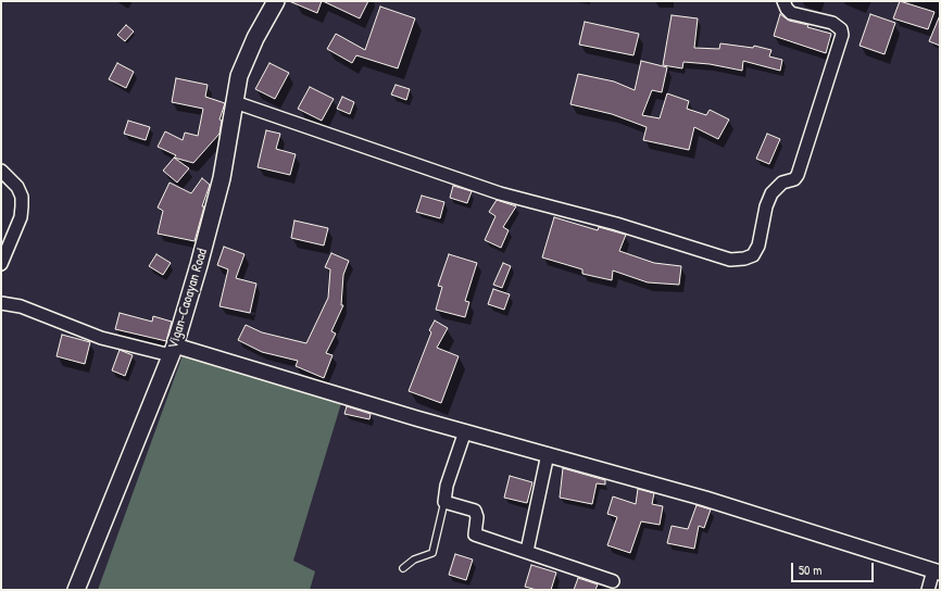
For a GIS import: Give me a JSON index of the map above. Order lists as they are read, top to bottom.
{
  "streets": {
    "main road": ["Vigan-Caoayan Road"]
  },
  "scale_bar": "50 m"
}
